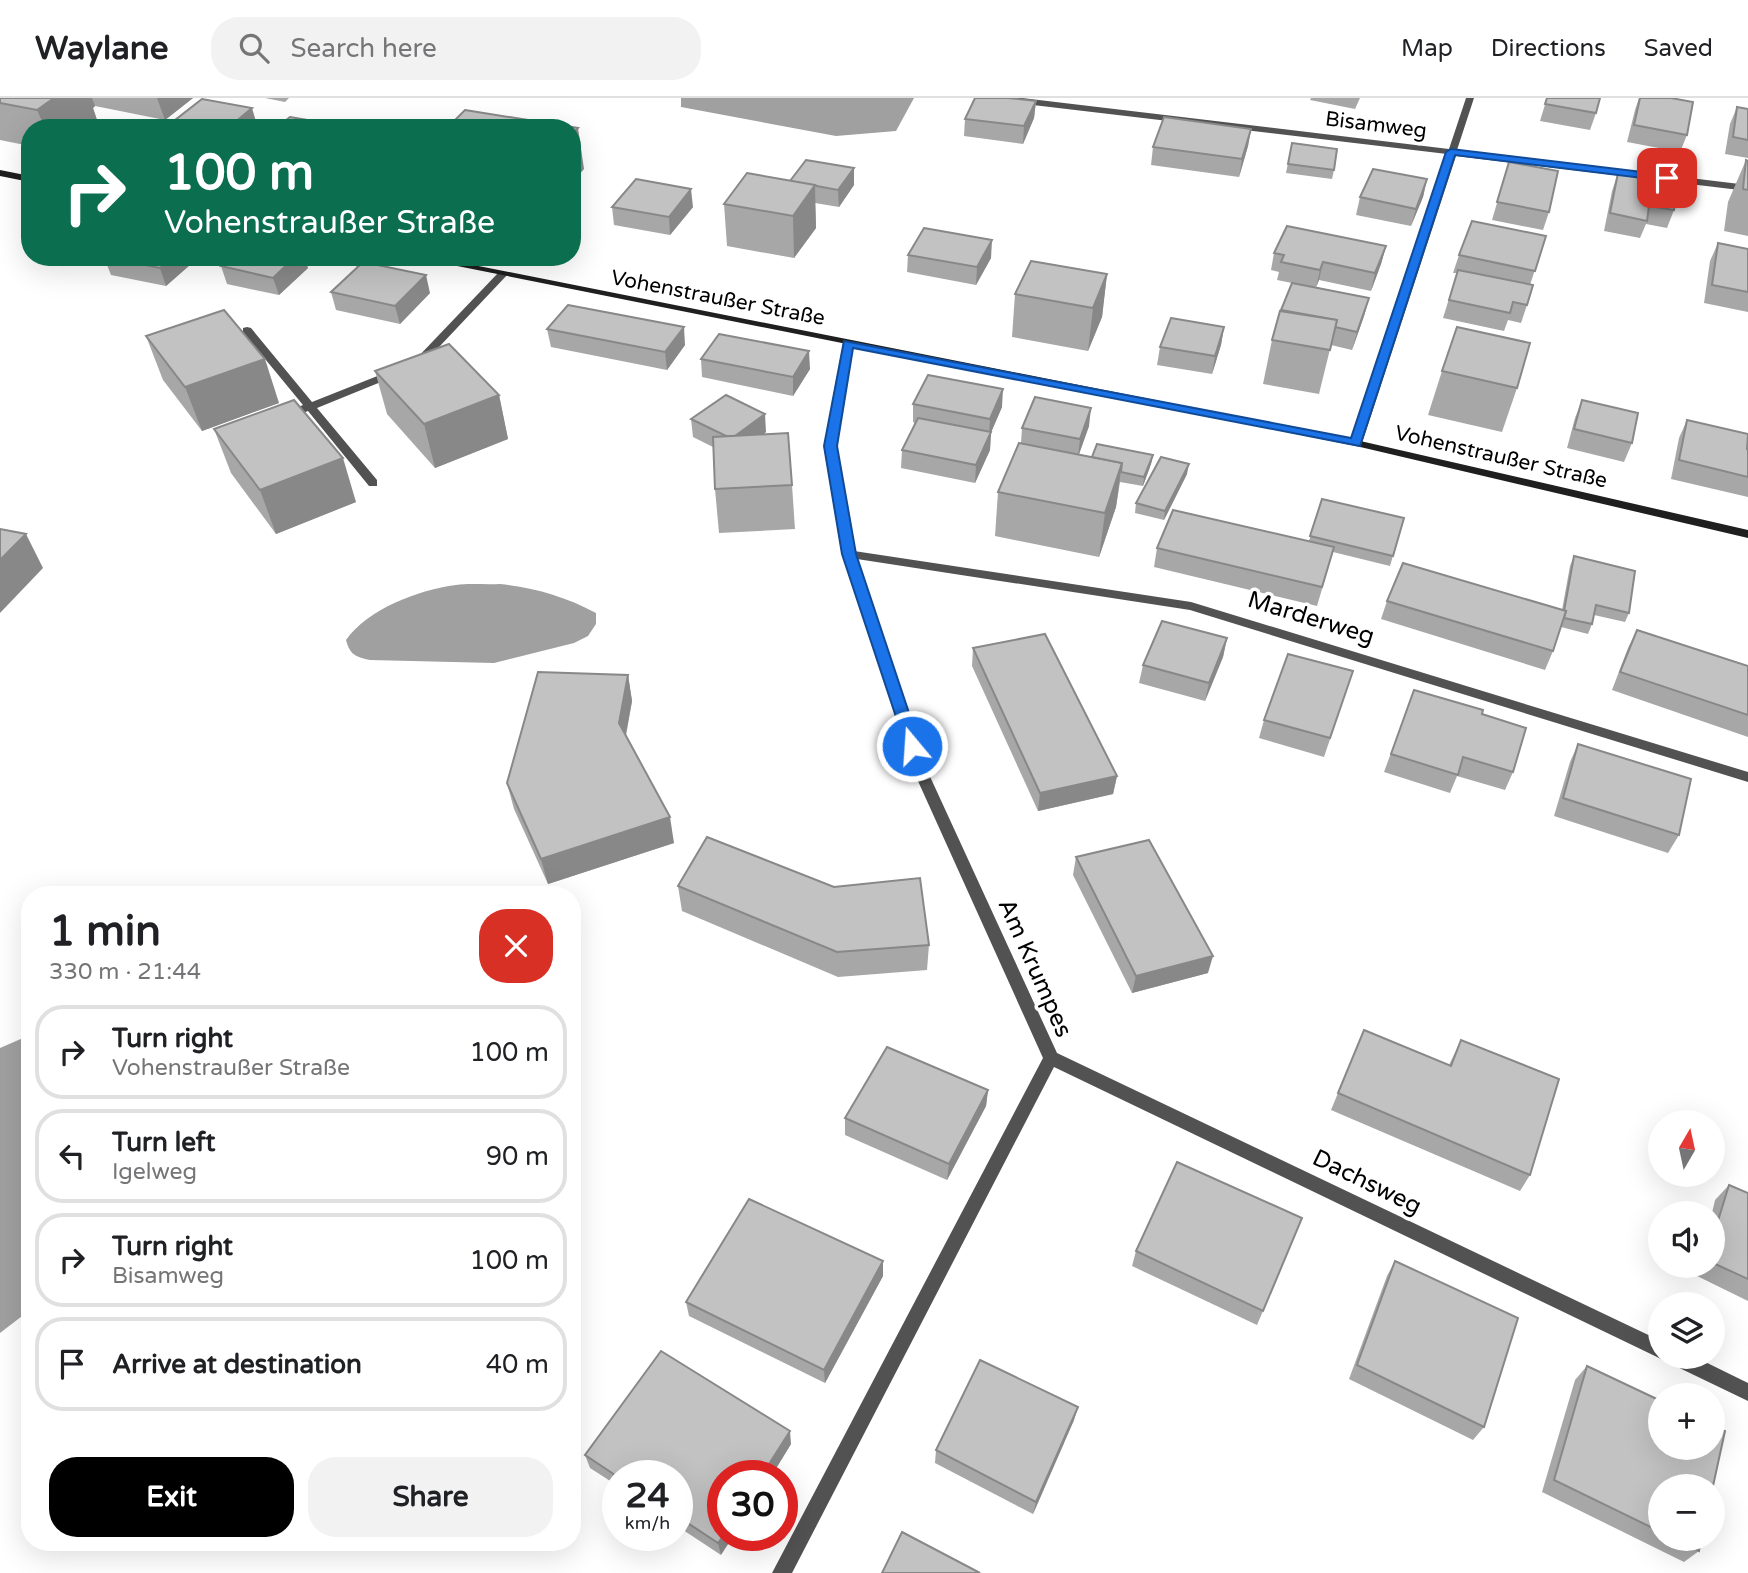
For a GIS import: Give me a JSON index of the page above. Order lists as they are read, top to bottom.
{
  "streets": {
    "main road": ["Vohenstraußer Straße"],
    "street": [
      "Bisamweg",
      "Marderweg",
      "Am Krumpes",
      "Dachsweg"
    ]
  },
  "crossings": [
    ["Vohenstraußer Straße", "Am Krumpes"],
    ["Marderweg", "Am Krumpes"],
    ["Am Krumpes", "Dachsweg"]
  ],
  "north": "top",
  "page": {
    "header": "Waylane",
    "search": "Search here",
    "nav": ["Map", "Directions", "Saved"],
    "turn": ["100 m", "Vohenstraußer Straße"],
    "heading": ["1 min", "330 m · 21:44"],
    "list": [
      {
        "name": "Turn right",
        "note": "Vohenstraußer Straße",
        "value": "100 m"
      },
      {
        "name": "Turn left",
        "note": "Igelweg",
        "value": "90 m"
      },
      {
        "name": "Turn right",
        "note": "Bisamweg",
        "value": "100 m"
      },
      {
        "name": "Arrive at destination",
        "value": "40 m"
      }
    ],
    "map_buttons": ["+", "−"],
    "buttons": ["Exit", "Share"],
    "speed": "24 km/h",
    "limit": "30"
  }
}
